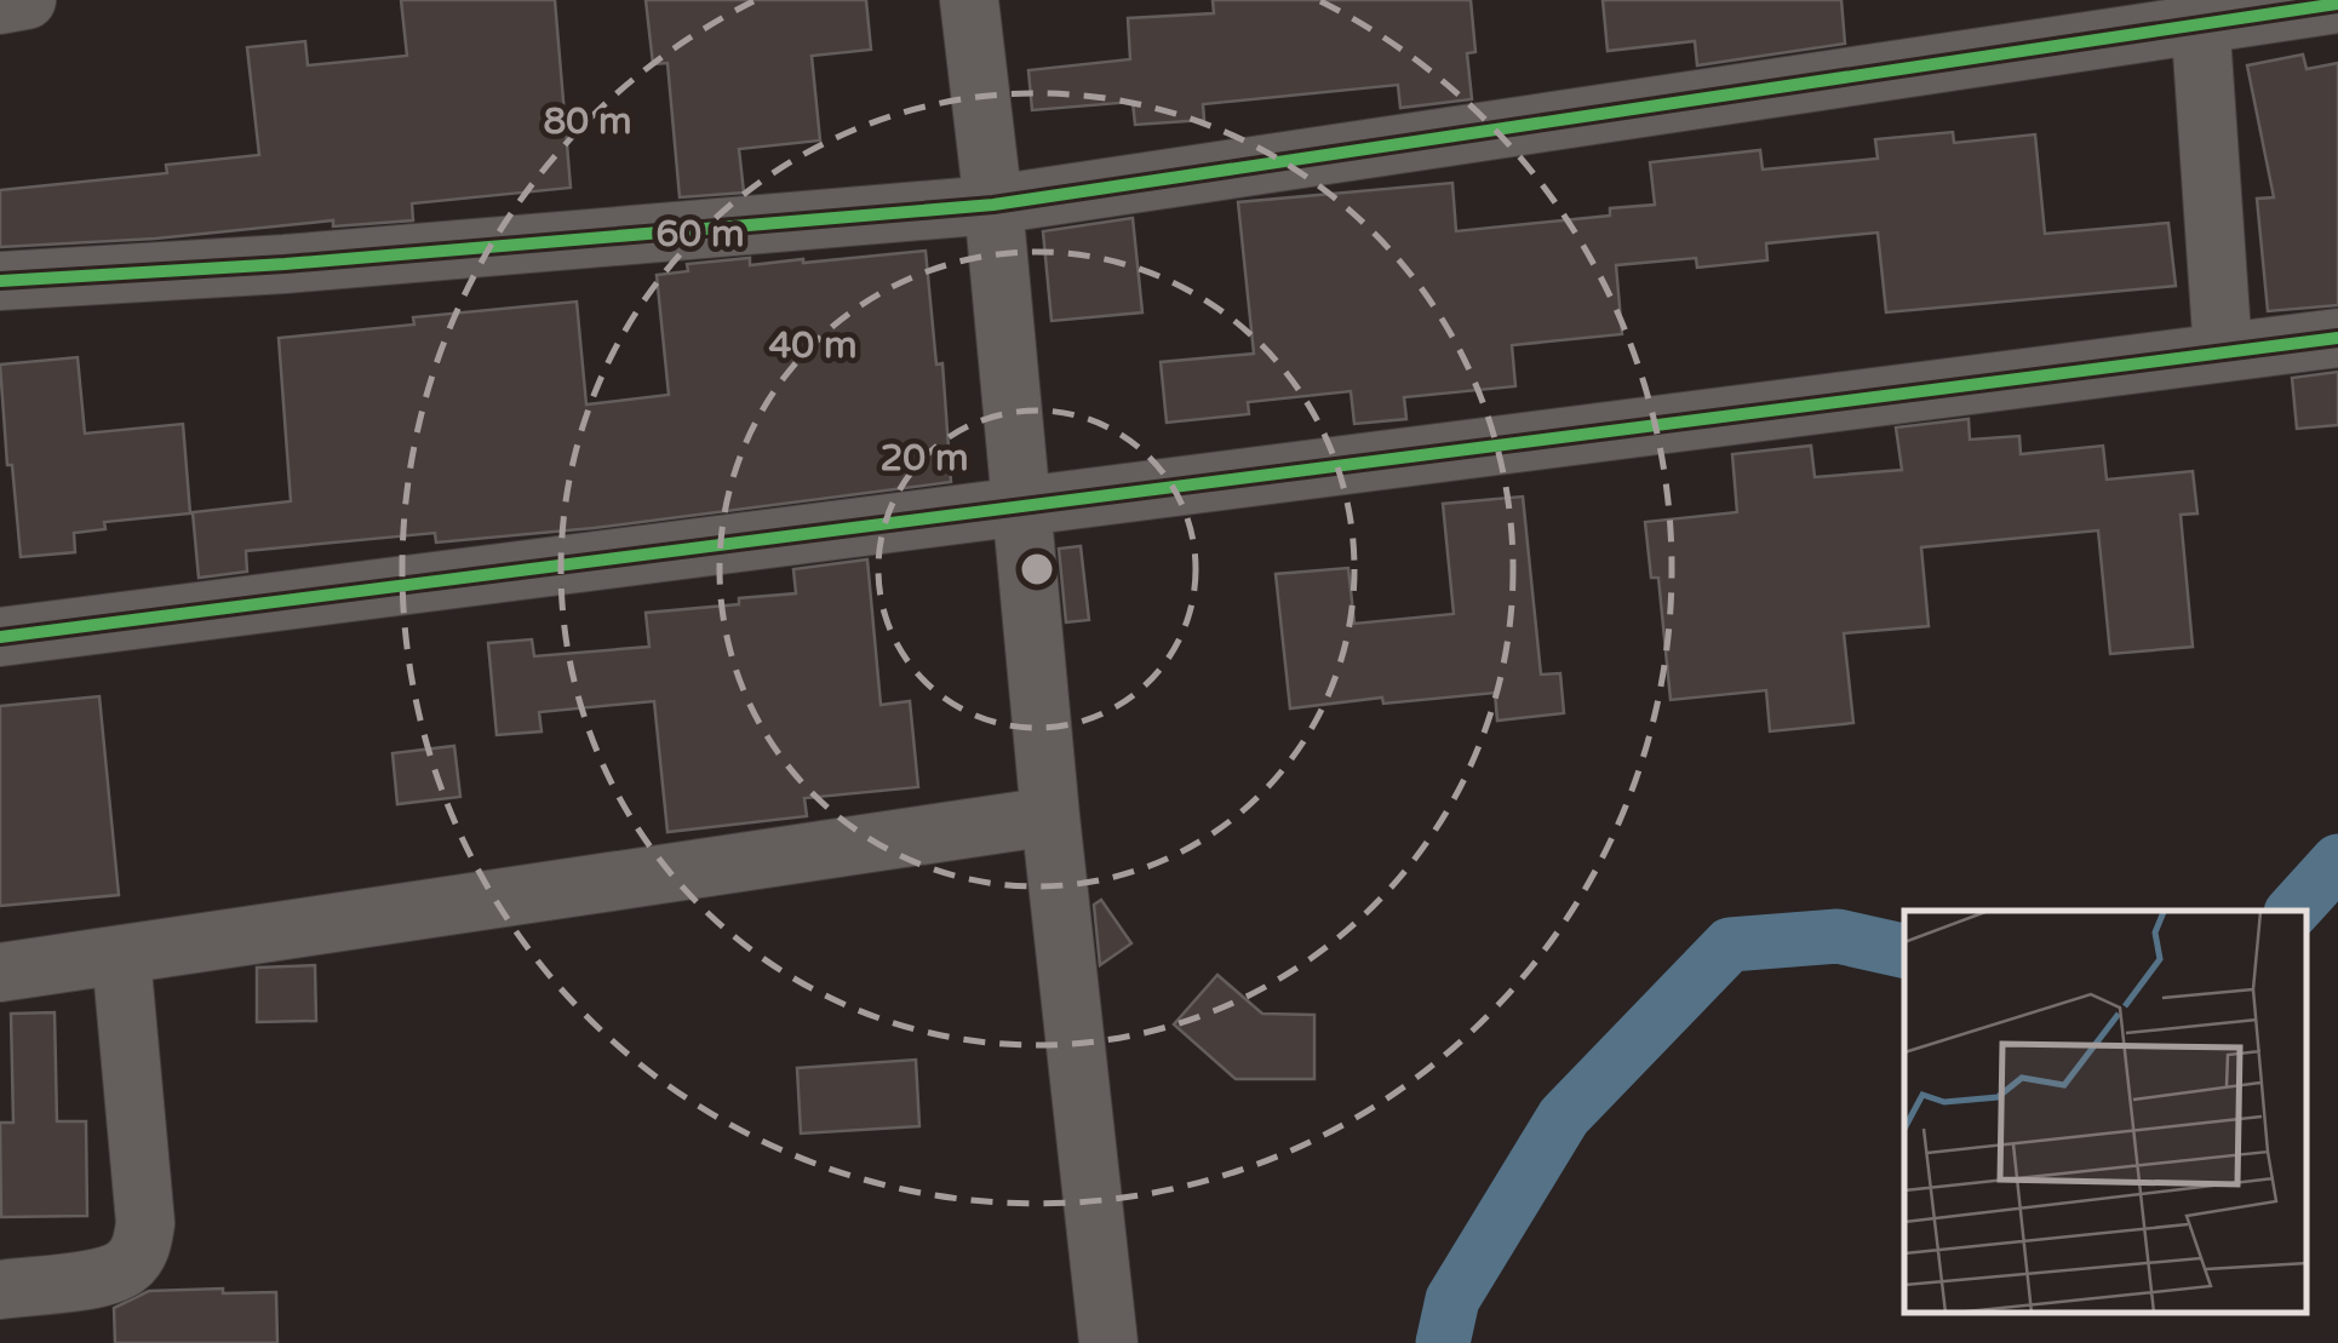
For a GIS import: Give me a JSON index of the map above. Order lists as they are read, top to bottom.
{
  "rings": [
    "80 m",
    "60 m",
    "40 m",
    "20 m"
  ]
}
